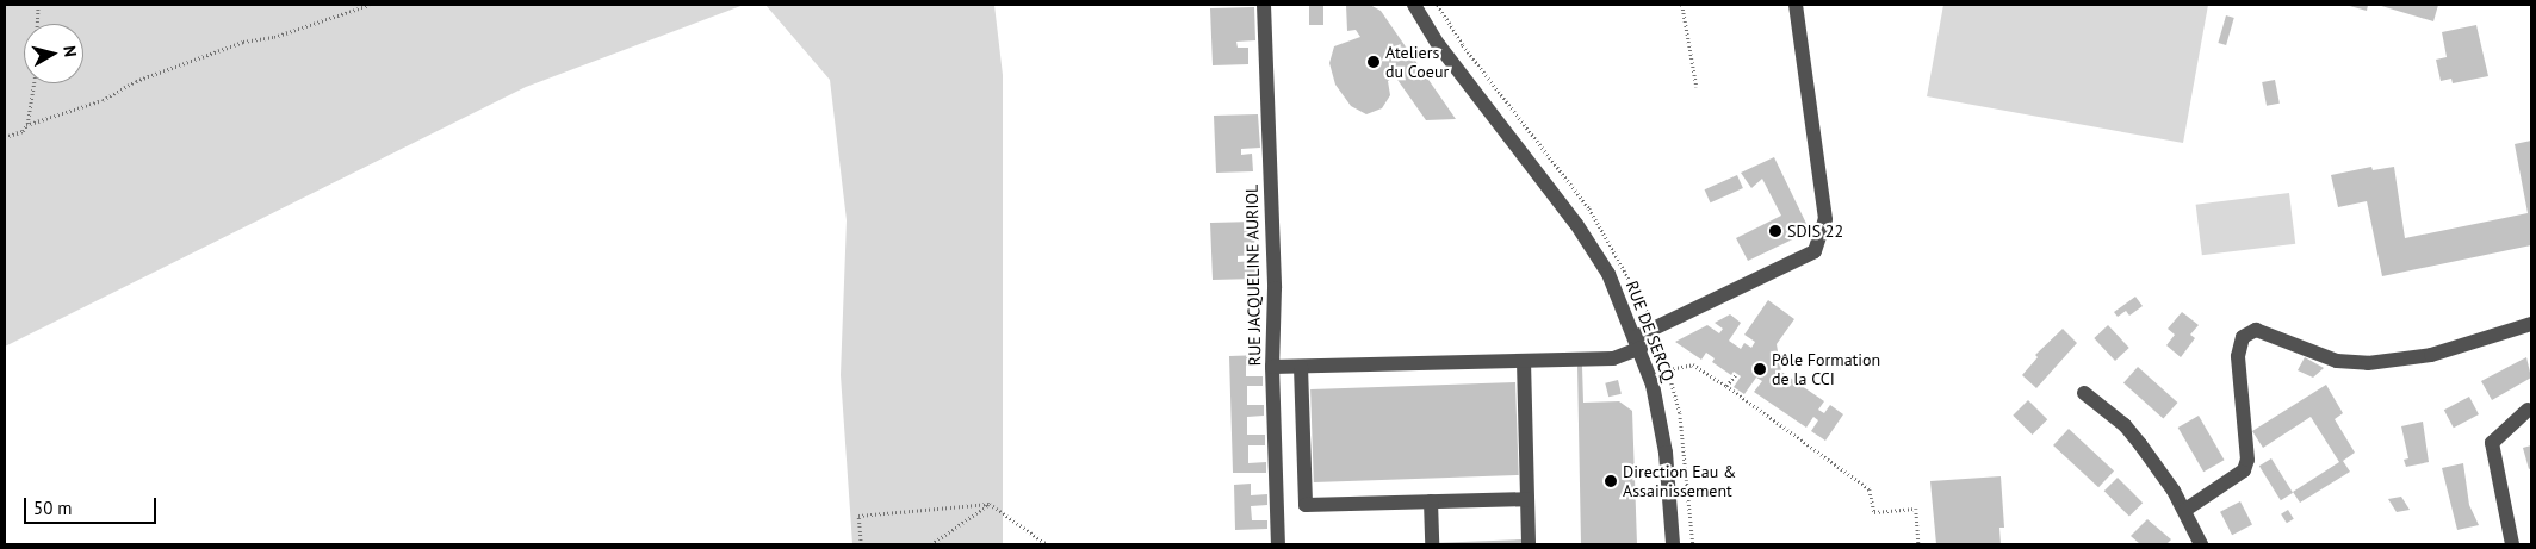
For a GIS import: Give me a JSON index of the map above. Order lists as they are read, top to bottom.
{
  "streets": {
    "street": ["RUE JACQUELINE AURIOL", "RUE DE SERCQ"]
  },
  "places": [
    "Ateliers du Coeur",
    "SDIS 22",
    "Pôle Formation de la CCI",
    "Direction Eau & Assainissement"
  ],
  "scale_bar": "50 m",
  "north": "right"
}
